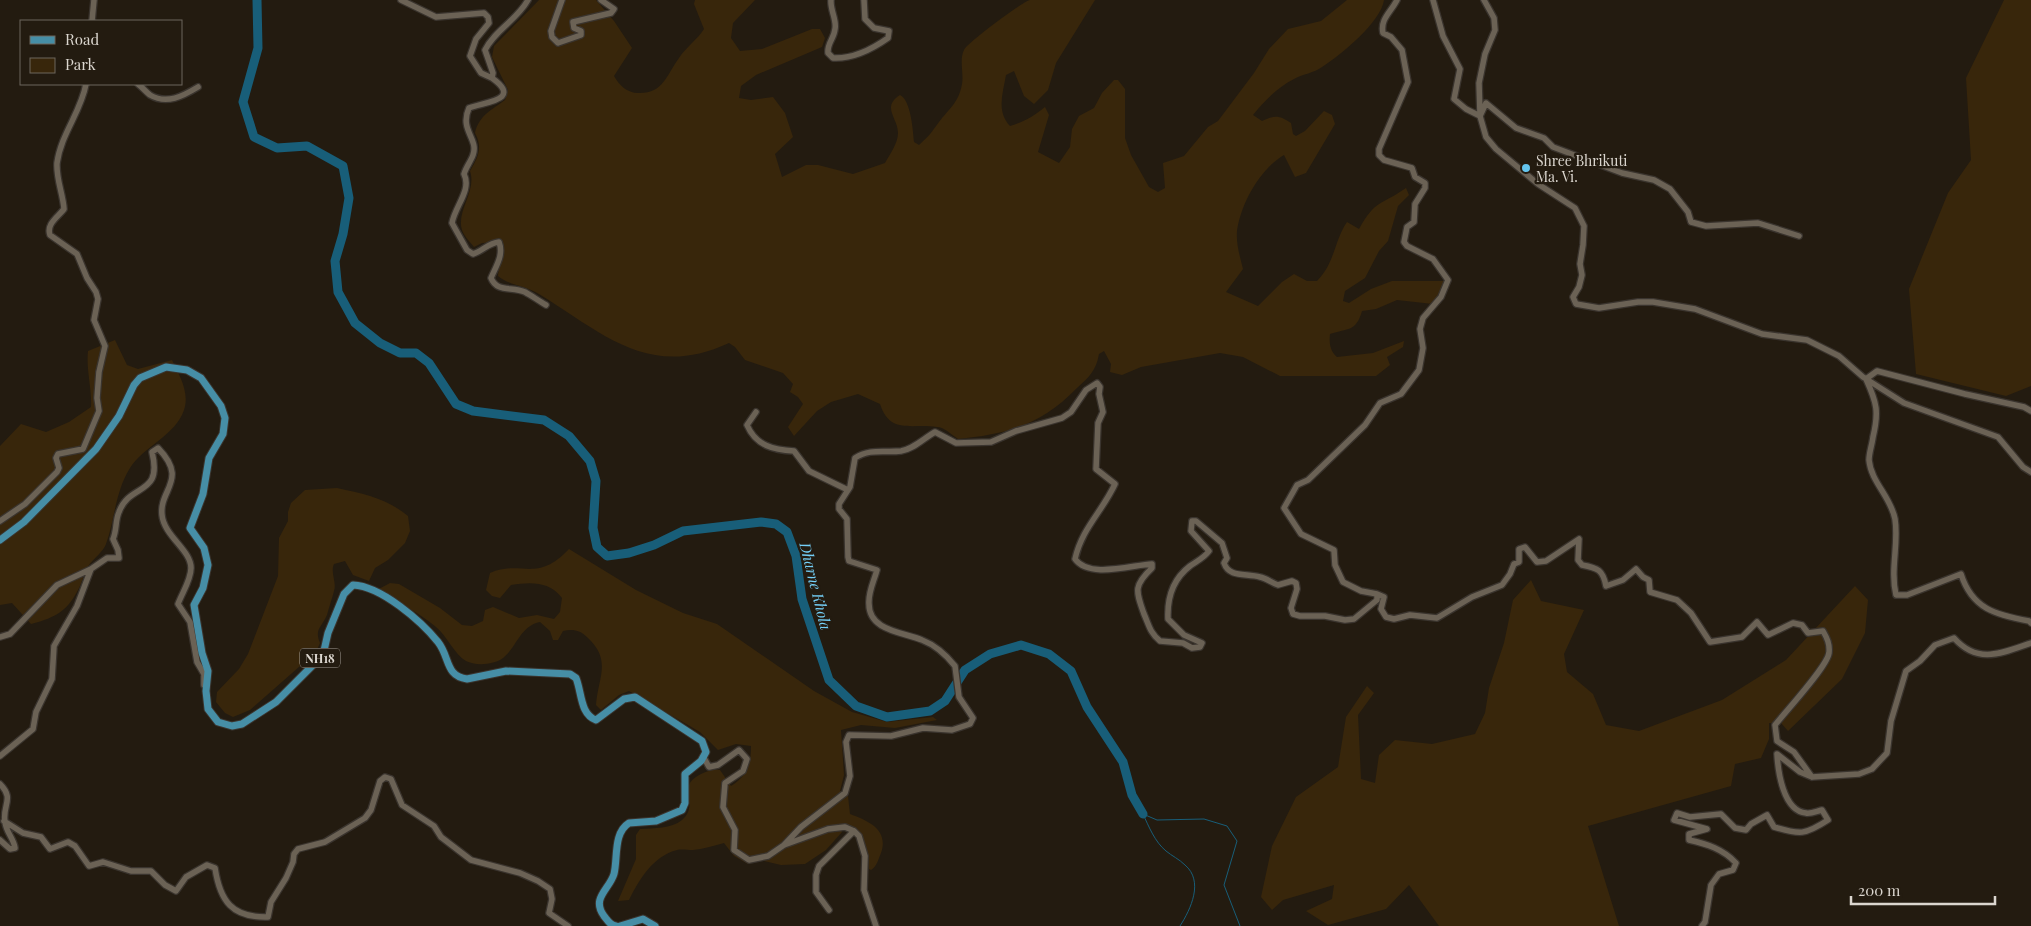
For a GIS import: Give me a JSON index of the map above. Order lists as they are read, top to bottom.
{
  "streets": {
    "main road": ["NH18"]
  },
  "water": ["Dharne Khola"],
  "places": ["Shree Bhrikuti Ma. Vi."],
  "legend": ["Road", "Park"],
  "scale_bar": "200 m"
}
